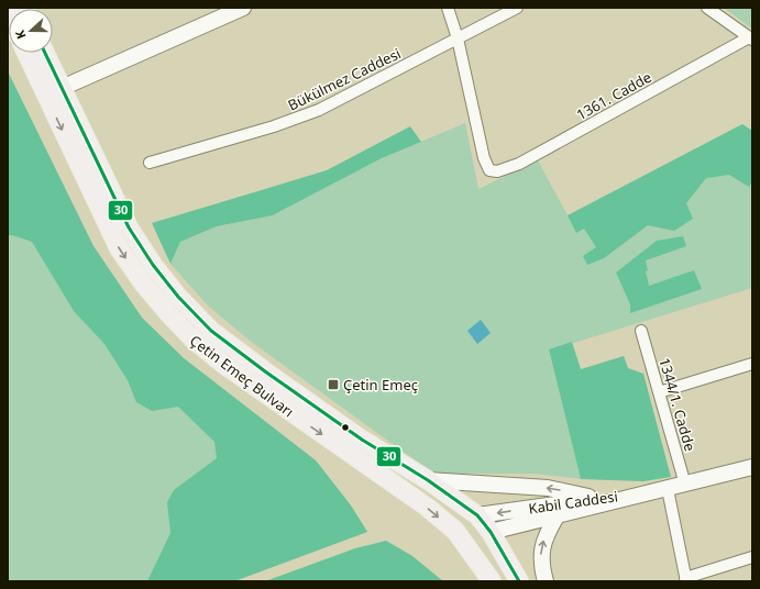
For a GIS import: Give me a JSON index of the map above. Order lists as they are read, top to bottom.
{
  "streets": {
    "main road": ["Çetin Emeç Bulvarı", "Kabil Caddesi"],
    "street": ["Bükülmez Caddesi", "1361. Cadde", "1344/1. Cadde"]
  },
  "crossings": [
    ["Bükülmez Caddesi", "1361. Cadde"],
    ["Çetin Emeç Bulvarı", "Kabil Caddesi"],
    ["1344/1. Cadde", "Kabil Caddesi"]
  ],
  "places": {
    "transit": ["Çetin Emeç"]
  },
  "lines": ["transit line 30"],
  "north": "left"
}
